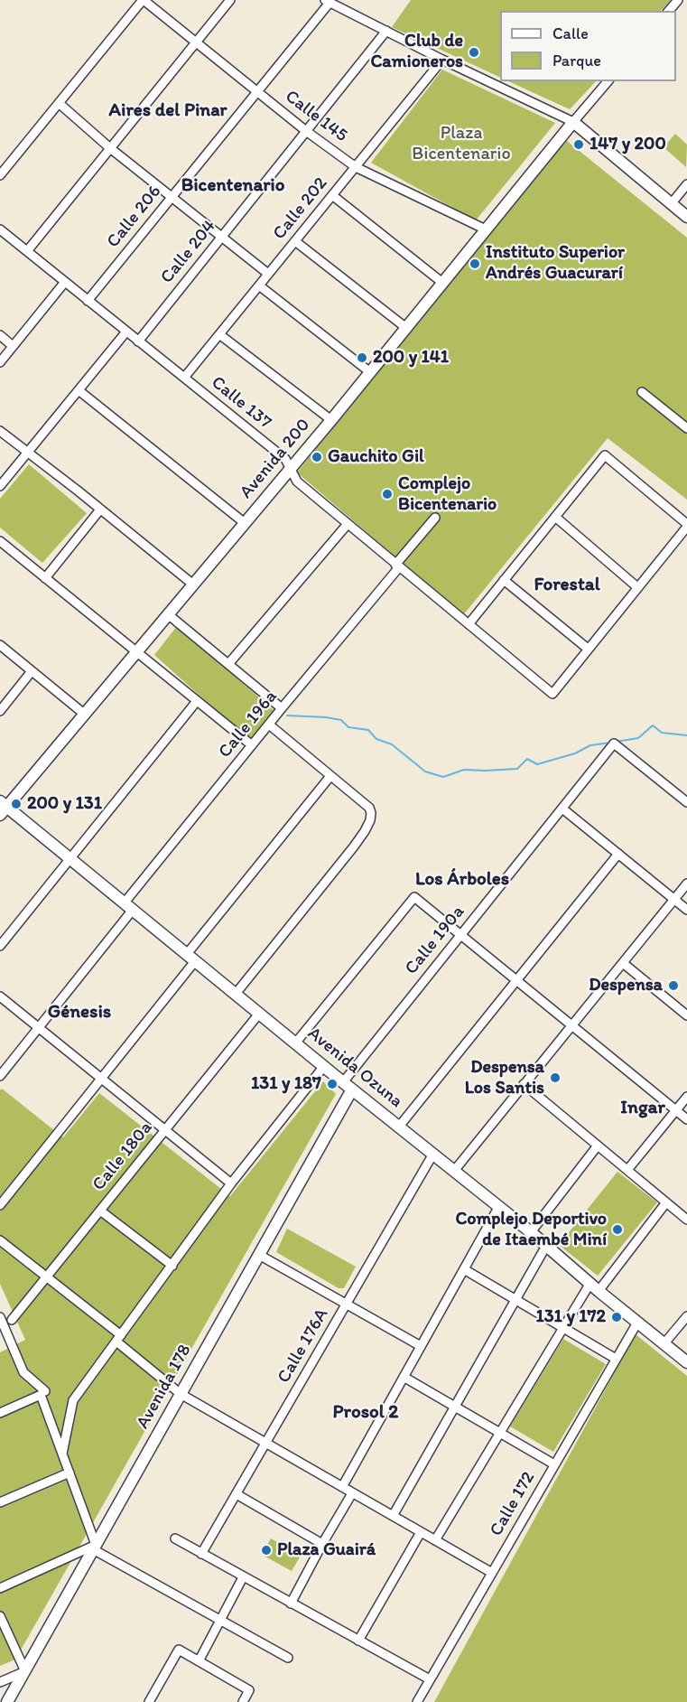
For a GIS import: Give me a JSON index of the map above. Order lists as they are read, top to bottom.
{
  "streets": {
    "main road": ["Avenida 200", "Avenida Ozuna", "Avenida 178"],
    "street": [
      "Calle 145",
      "Calle 202",
      "Calle 206",
      "Calle 204",
      "Calle 137",
      "Calle 196a",
      "Calle 190a",
      "Calle 180a",
      "Calle 176A",
      "Calle 172"
    ]
  },
  "crossings": [
    ["Calle 145", "Calle 202"],
    ["Calle 145", "Calle 206"],
    ["Calle 145", "Calle 204"],
    ["Calle 145", "Avenida 200"],
    ["Calle 202", "Calle 137"],
    ["Calle 206", "Calle 137"],
    ["Calle 204", "Calle 137"],
    ["Calle 137", "Avenida 200"],
    ["Calle 137", "Calle 196a"],
    ["Avenida 200", "Avenida Ozuna"],
    ["Calle 196a", "Avenida Ozuna"],
    ["Calle 190a", "Avenida Ozuna"],
    ["Calle 190a", "Avenida 178"],
    ["Avenida Ozuna", "Calle 180a"],
    ["Avenida Ozuna", "Calle 176A"],
    ["Avenida Ozuna", "Avenida 178"],
    ["Avenida Ozuna", "Calle 172"]
  ],
  "districts": [
    "Aires del Pinar",
    "Bicentenario",
    "Forestal",
    "Los Árboles",
    "Génesis",
    "Ingar",
    "Prosol 2"
  ],
  "parks": ["Plaza Bicentenario"],
  "places": [
    "Club de Camioneros",
    "147 y 200",
    "Instituto Superior Andrés Guacurarí",
    "200 y 141",
    "Gauchito Gil",
    "Complejo Bicentenario",
    "200 y 131",
    "Despensa",
    "Despensa Los Santis",
    "131 y 187",
    "Complejo Deportivo de Itaembé Miní",
    "131 y 172",
    "Plaza Guairá"
  ],
  "legend": ["Calle", "Parque"]
}
